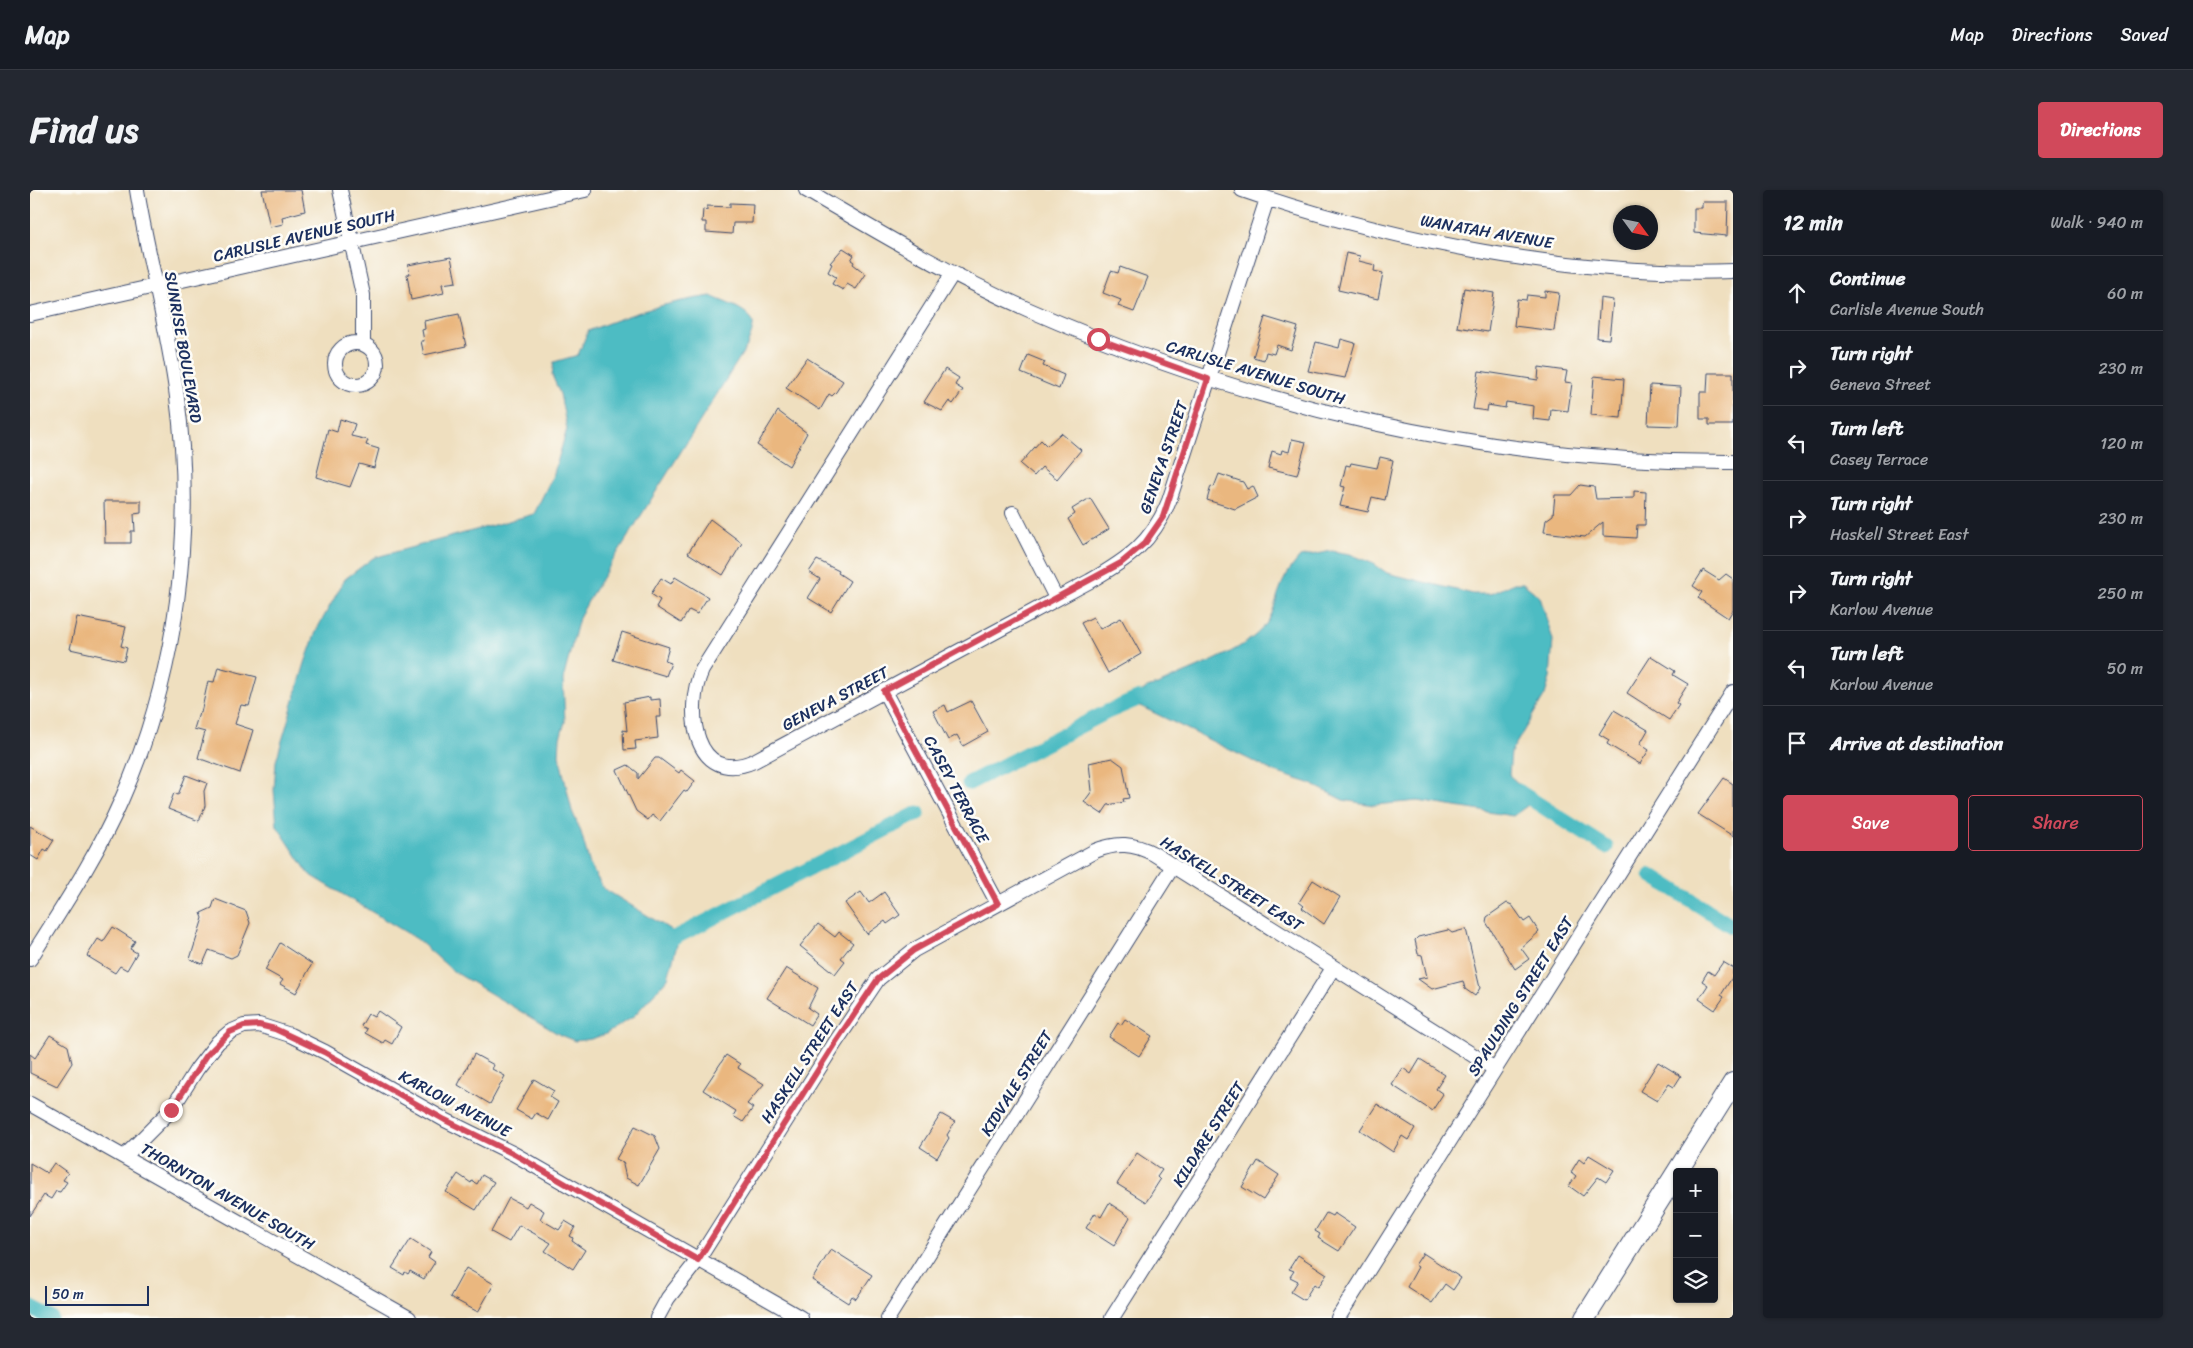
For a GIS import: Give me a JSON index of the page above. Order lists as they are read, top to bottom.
{
  "streets": {
    "street": [
      "WANATAH AVENUE",
      "CARLISLE AVENUE SOUTH",
      "SUNRISE BOULEVARD",
      "GENEVA STREET",
      "CASEY TERRACE",
      "HASKELL STREET EAST",
      "SPAULDING STREET EAST",
      "KIDVALE STREET",
      "KARLOW AVENUE",
      "KILDARE STREET",
      "THORNTON AVENUE SOUTH"
    ]
  },
  "crossings": [
    ["WANATAH AVENUE", "GENEVA STREET"],
    ["CARLISLE AVENUE SOUTH", "SUNRISE BOULEVARD"],
    ["CARLISLE AVENUE SOUTH", "GENEVA STREET"],
    ["GENEVA STREET", "CASEY TERRACE"],
    ["CASEY TERRACE", "HASKELL STREET EAST"],
    ["HASKELL STREET EAST", "SPAULDING STREET EAST"],
    ["HASKELL STREET EAST", "KIDVALE STREET"],
    ["HASKELL STREET EAST", "KARLOW AVENUE"],
    ["HASKELL STREET EAST", "KILDARE STREET"],
    ["KARLOW AVENUE", "THORNTON AVENUE SOUTH"]
  ],
  "scale_bar": "50 m",
  "north": "bottom right",
  "page": {
    "header": "Map",
    "nav": ["Map", "Directions", "Saved"],
    "title": "Find us",
    "buttons": [
      "Directions",
      ["Save", "Share"]
    ],
    "heading": ["12 min", "Walk · 940 m"],
    "list": [
      ["Continue", "Carlisle Avenue South", "60 m"],
      ["Turn right", "Geneva Street", "230 m"],
      ["Turn left", "Casey Terrace", "120 m"],
      ["Turn right", "Haskell Street East", "230 m"],
      ["Turn right", "Karlow Avenue", "250 m"],
      ["Turn left", "Karlow Avenue", "50 m"],
      "Arrive at destination"
    ],
    "map_buttons": ["+", "−"],
    "scale": "50 m"
  }
}
